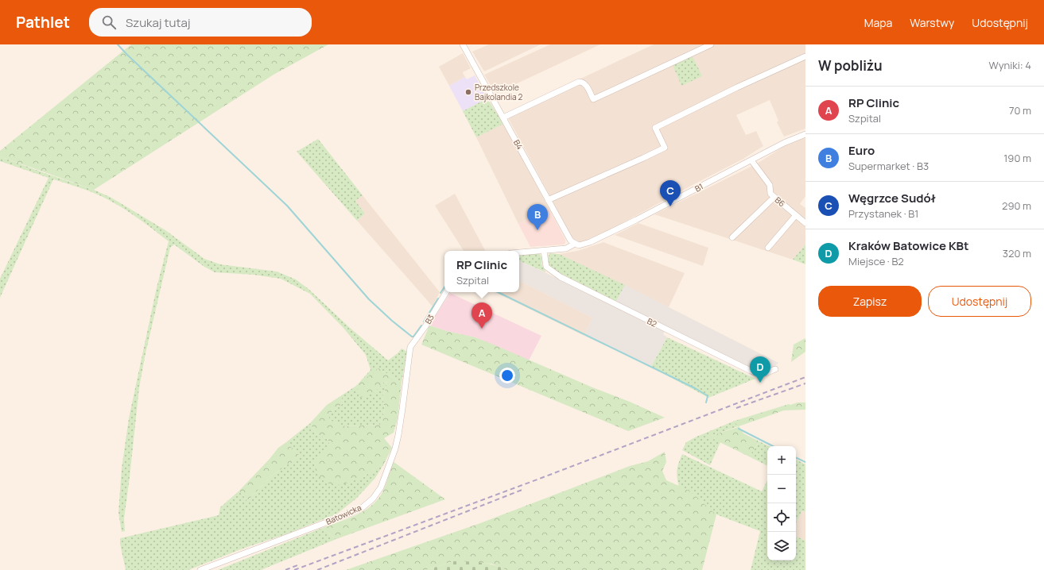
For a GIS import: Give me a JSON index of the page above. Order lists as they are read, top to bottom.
{
  "streets": {
    "street": [
      "B4",
      "B1",
      "B6",
      "B3",
      "B2",
      "Batowicka"
    ]
  },
  "crossings": [
    ["B4", "B1"],
    ["B1", "B6"],
    ["B3", "Batowicka"]
  ],
  "places": ["Przedszkole Bajkolandia 2"],
  "page": {
    "header": "Pathlet",
    "search": "Szukaj tutaj",
    "nav": ["Mapa", "Warstwy", "Udostępnij"],
    "heading": ["W pobliżu", "Wyniki: 4"],
    "list": [
      {
        "mark": "A",
        "name": "RP Clinic",
        "note": "Szpital",
        "value": "70 m"
      },
      {
        "mark": "B",
        "name": "Euro",
        "note": "Supermarket · B3",
        "value": "190 m"
      },
      {
        "mark": "C",
        "name": "Węgrzce Sudół",
        "note": "Przystanek · B1",
        "value": "290 m"
      },
      {
        "mark": "D",
        "name": "Kraków Batowice KBt",
        "note": "Miejsce · B2",
        "value": "320 m"
      }
    ],
    "pins": [
      "C",
      "B",
      "A",
      "D"
    ],
    "popup": ["RP Clinic", "Szpital"],
    "buttons": ["Zapisz", "Udostępnij"],
    "map_buttons": ["+", "−"]
  }
}
